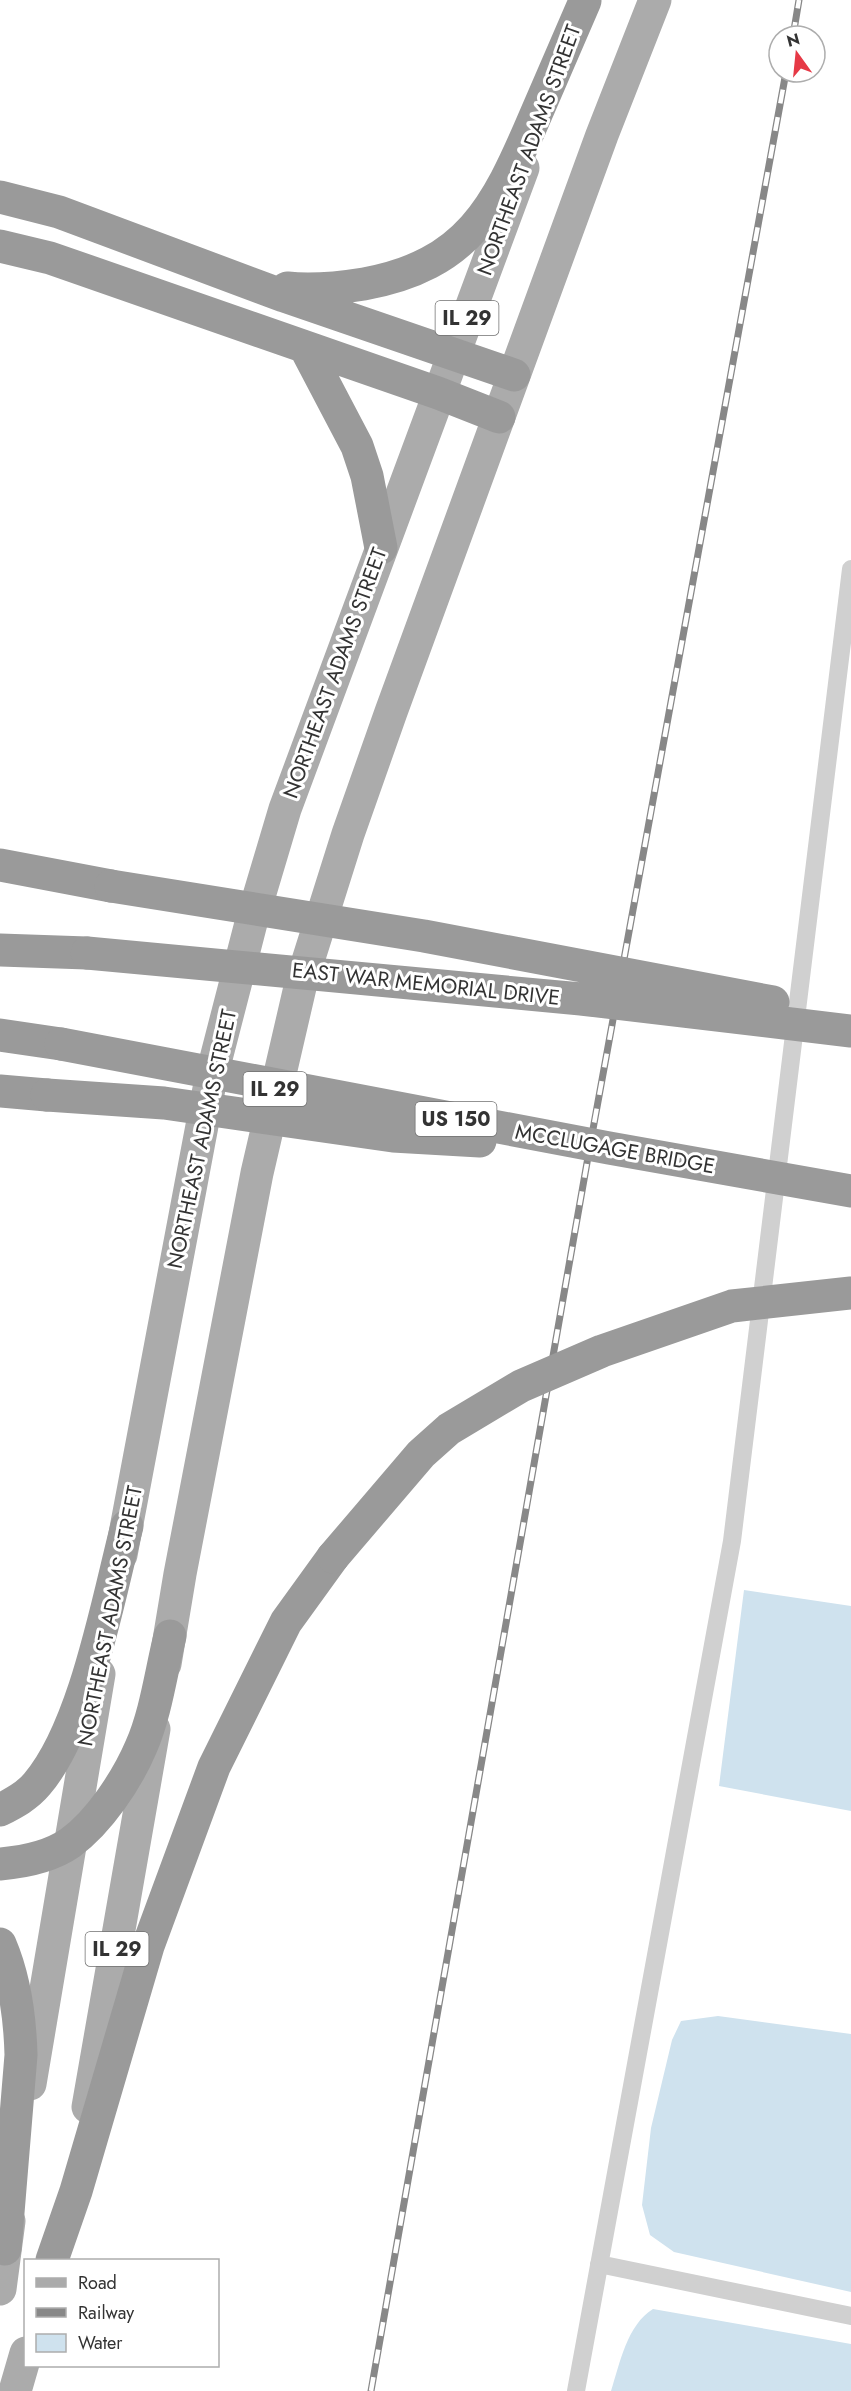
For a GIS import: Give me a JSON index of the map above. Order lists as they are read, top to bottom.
{
  "streets": {
    "highway": ["EAST WAR MEMORIAL DRIVE", "US 150", "MCCLUGAGE BRIDGE"],
    "main road": ["NORTHEAST ADAMS STREET", "IL 29"]
  },
  "legend": ["Road", "Railway", "Water"],
  "north": "top"
}
